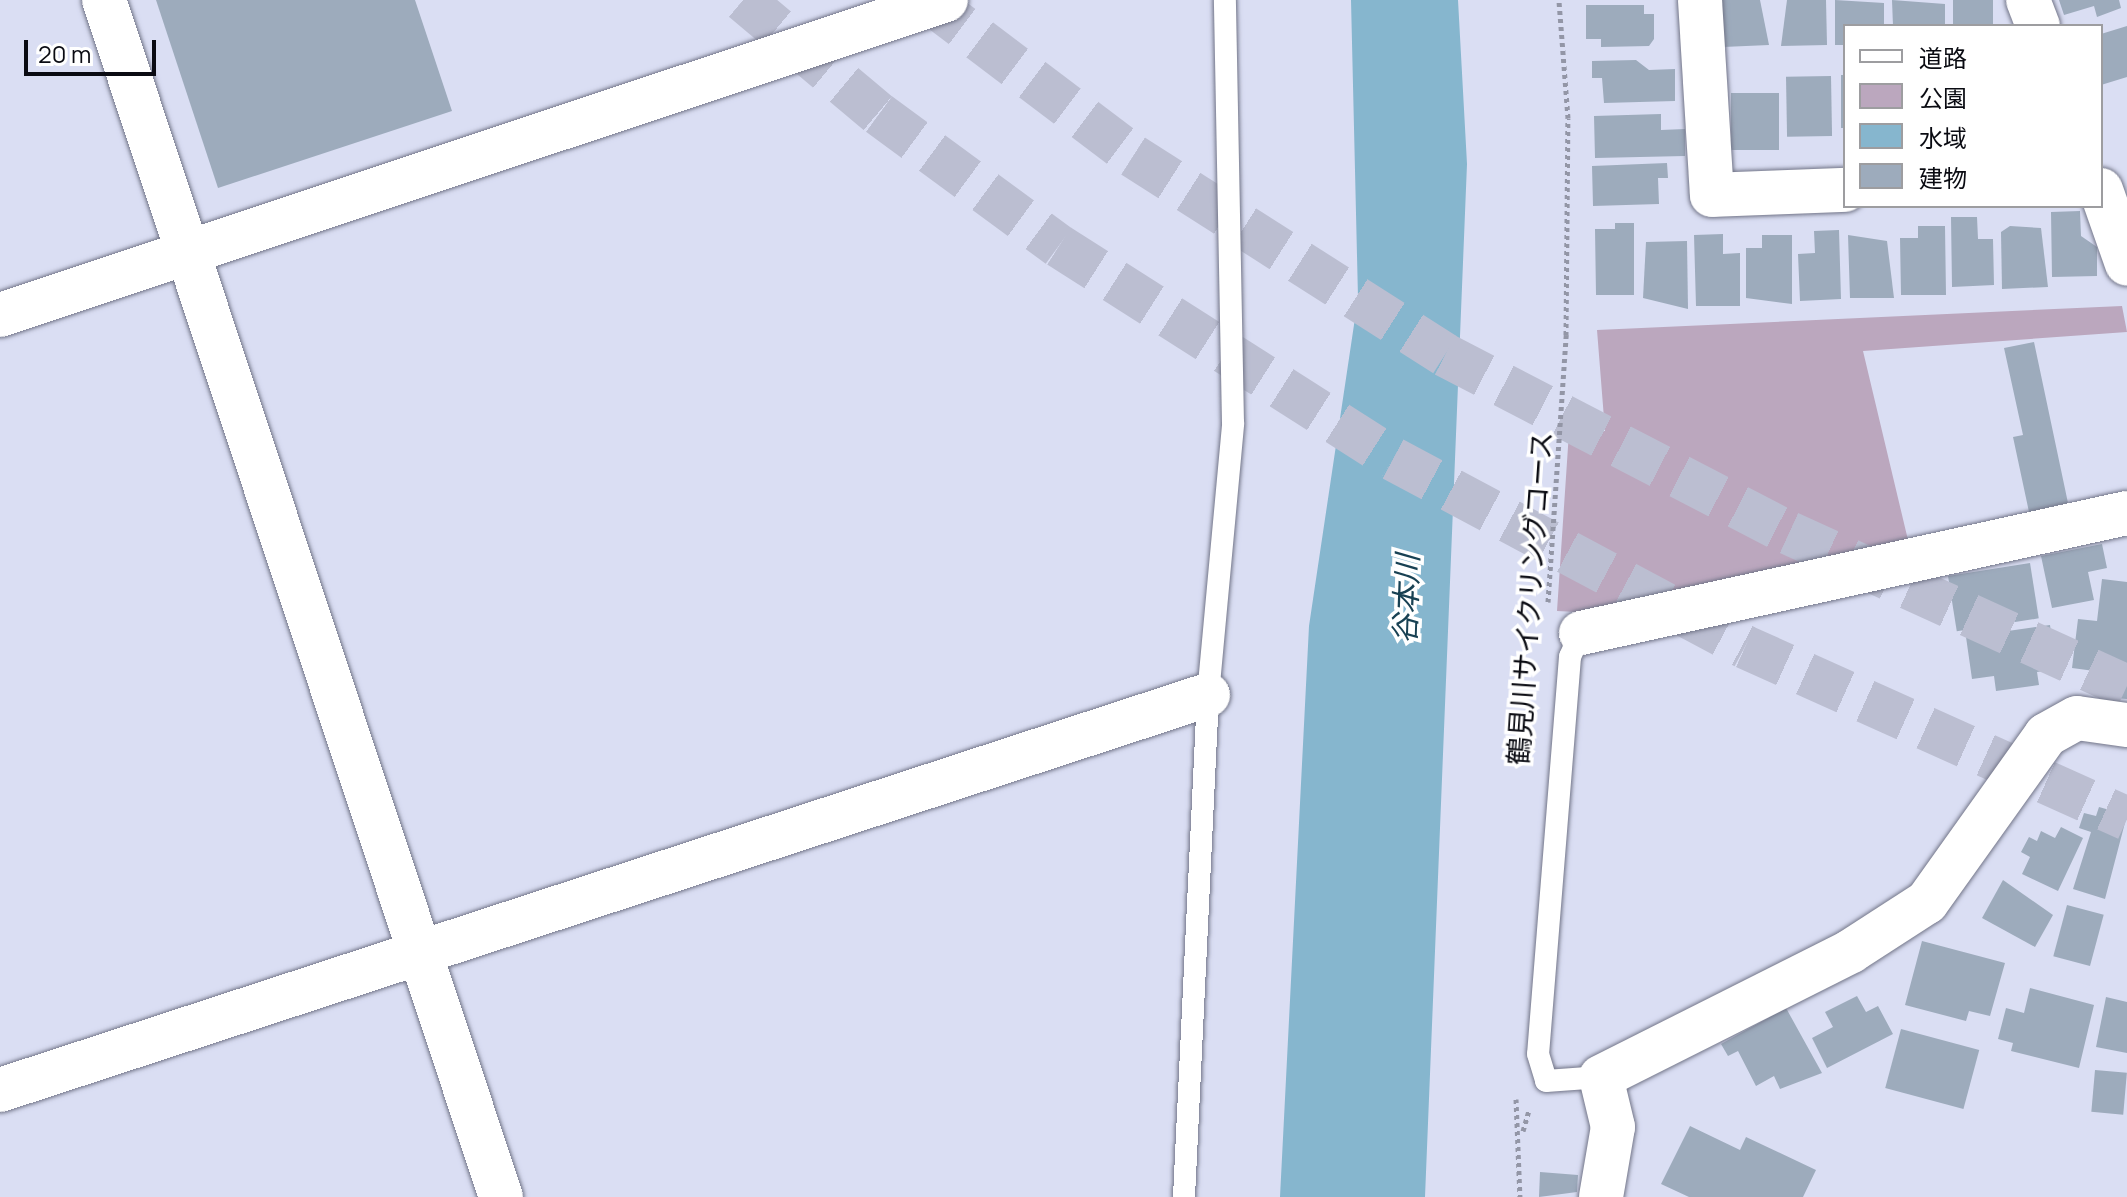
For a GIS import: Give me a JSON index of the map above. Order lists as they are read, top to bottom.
{
  "streets": {
    "path": ["鶴見川サイクリングコース"]
  },
  "water": ["谷本川"],
  "legend": [
    "道路",
    "公園",
    "水域",
    "建物"
  ],
  "scale_bar": "20 m"
}
